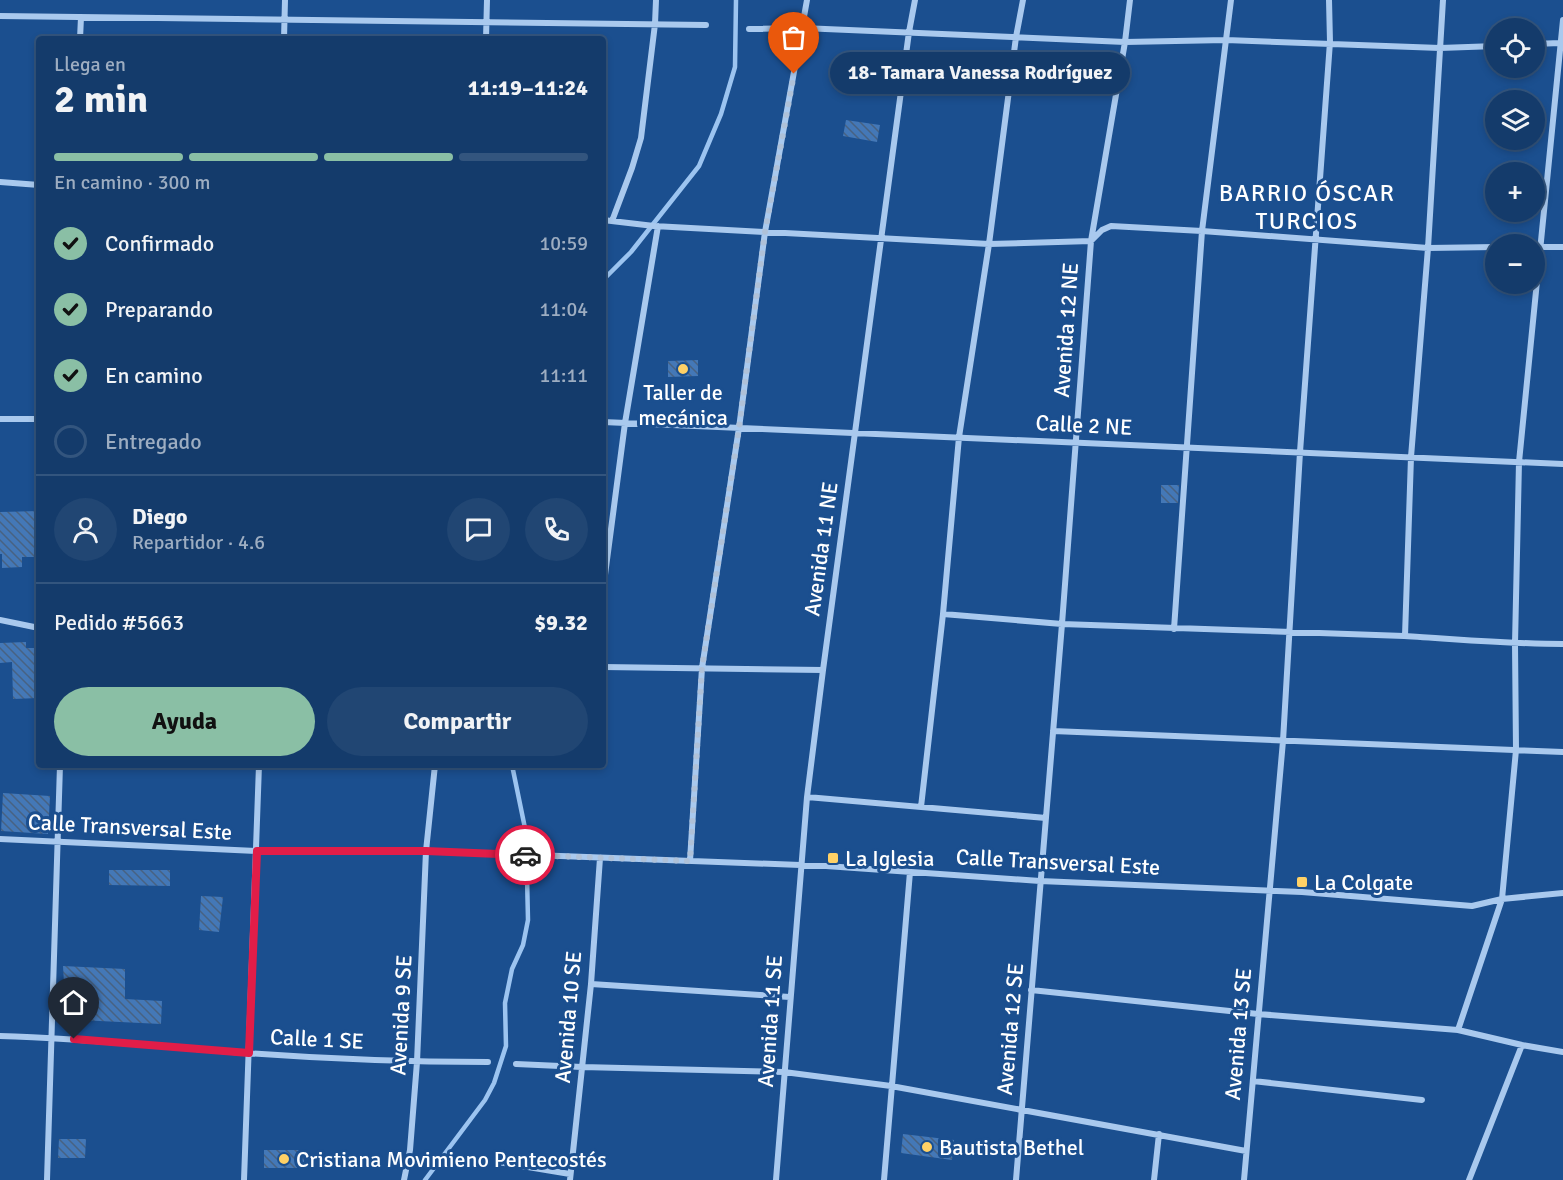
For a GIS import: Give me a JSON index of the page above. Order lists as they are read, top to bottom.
{
  "streets": {
    "street": [
      "Avenida 12 NE",
      "Calle 2 NE",
      "Avenida 11 NE",
      "Calle Transversal Este",
      "Avenida 9 SE",
      "Avenida 10 SE",
      "Avenida 11 SE",
      "Avenida 12 SE",
      "Avenida 13 SE",
      "Calle 1 SE"
    ]
  },
  "crossings": [
    ["Avenida 12 NE", "Calle 2 NE"],
    ["Avenida 12 NE", "Calle Transversal Este"],
    ["Avenida 12 NE", "Avenida 12 SE"],
    ["Calle 2 NE", "Avenida 11 NE"],
    ["Calle 2 NE", "Avenida 13 SE"],
    ["Avenida 11 NE", "Calle Transversal Este"],
    ["Avenida 11 NE", "Avenida 11 SE"],
    ["Calle Transversal Este", "Avenida 9 SE"],
    ["Calle Transversal Este", "Avenida 10 SE"],
    ["Calle Transversal Este", "Avenida 11 SE"],
    ["Calle Transversal Este", "Avenida 12 SE"],
    ["Calle Transversal Este", "Avenida 13 SE"],
    ["Avenida 9 SE", "Calle 1 SE"]
  ],
  "districts": ["BARRIO ÓSCAR TURCIOS"],
  "places": {
    "other": [
      "18- Tamara Vanessa Rodríguez",
      "Taller de mecánica",
      "Bautista Bethel",
      "Cristiana Movimieno Pentecostés"
    ],
    "transit": ["La Iglesia", "La Colgate"]
  },
  "page": {
    "map_buttons": ["+", "−"],
    "heading": ["2 min", "Llega en", "11:19–11:24"],
    "panel": [
      "Diego",
      "Repartidor · 4.6",
      "Pedido #5663",
      "$9.32"
    ],
    "bubble": "18- Tamara Vanessa Rodríguez",
    "bar": "En camino · 300 m",
    "list": [
      ["Confirmado", "10:59"],
      ["Preparando", "11:04"],
      ["En camino", "11:11"],
      "Entregado"
    ],
    "buttons": ["Ayuda", "Compartir"]
  }
}
